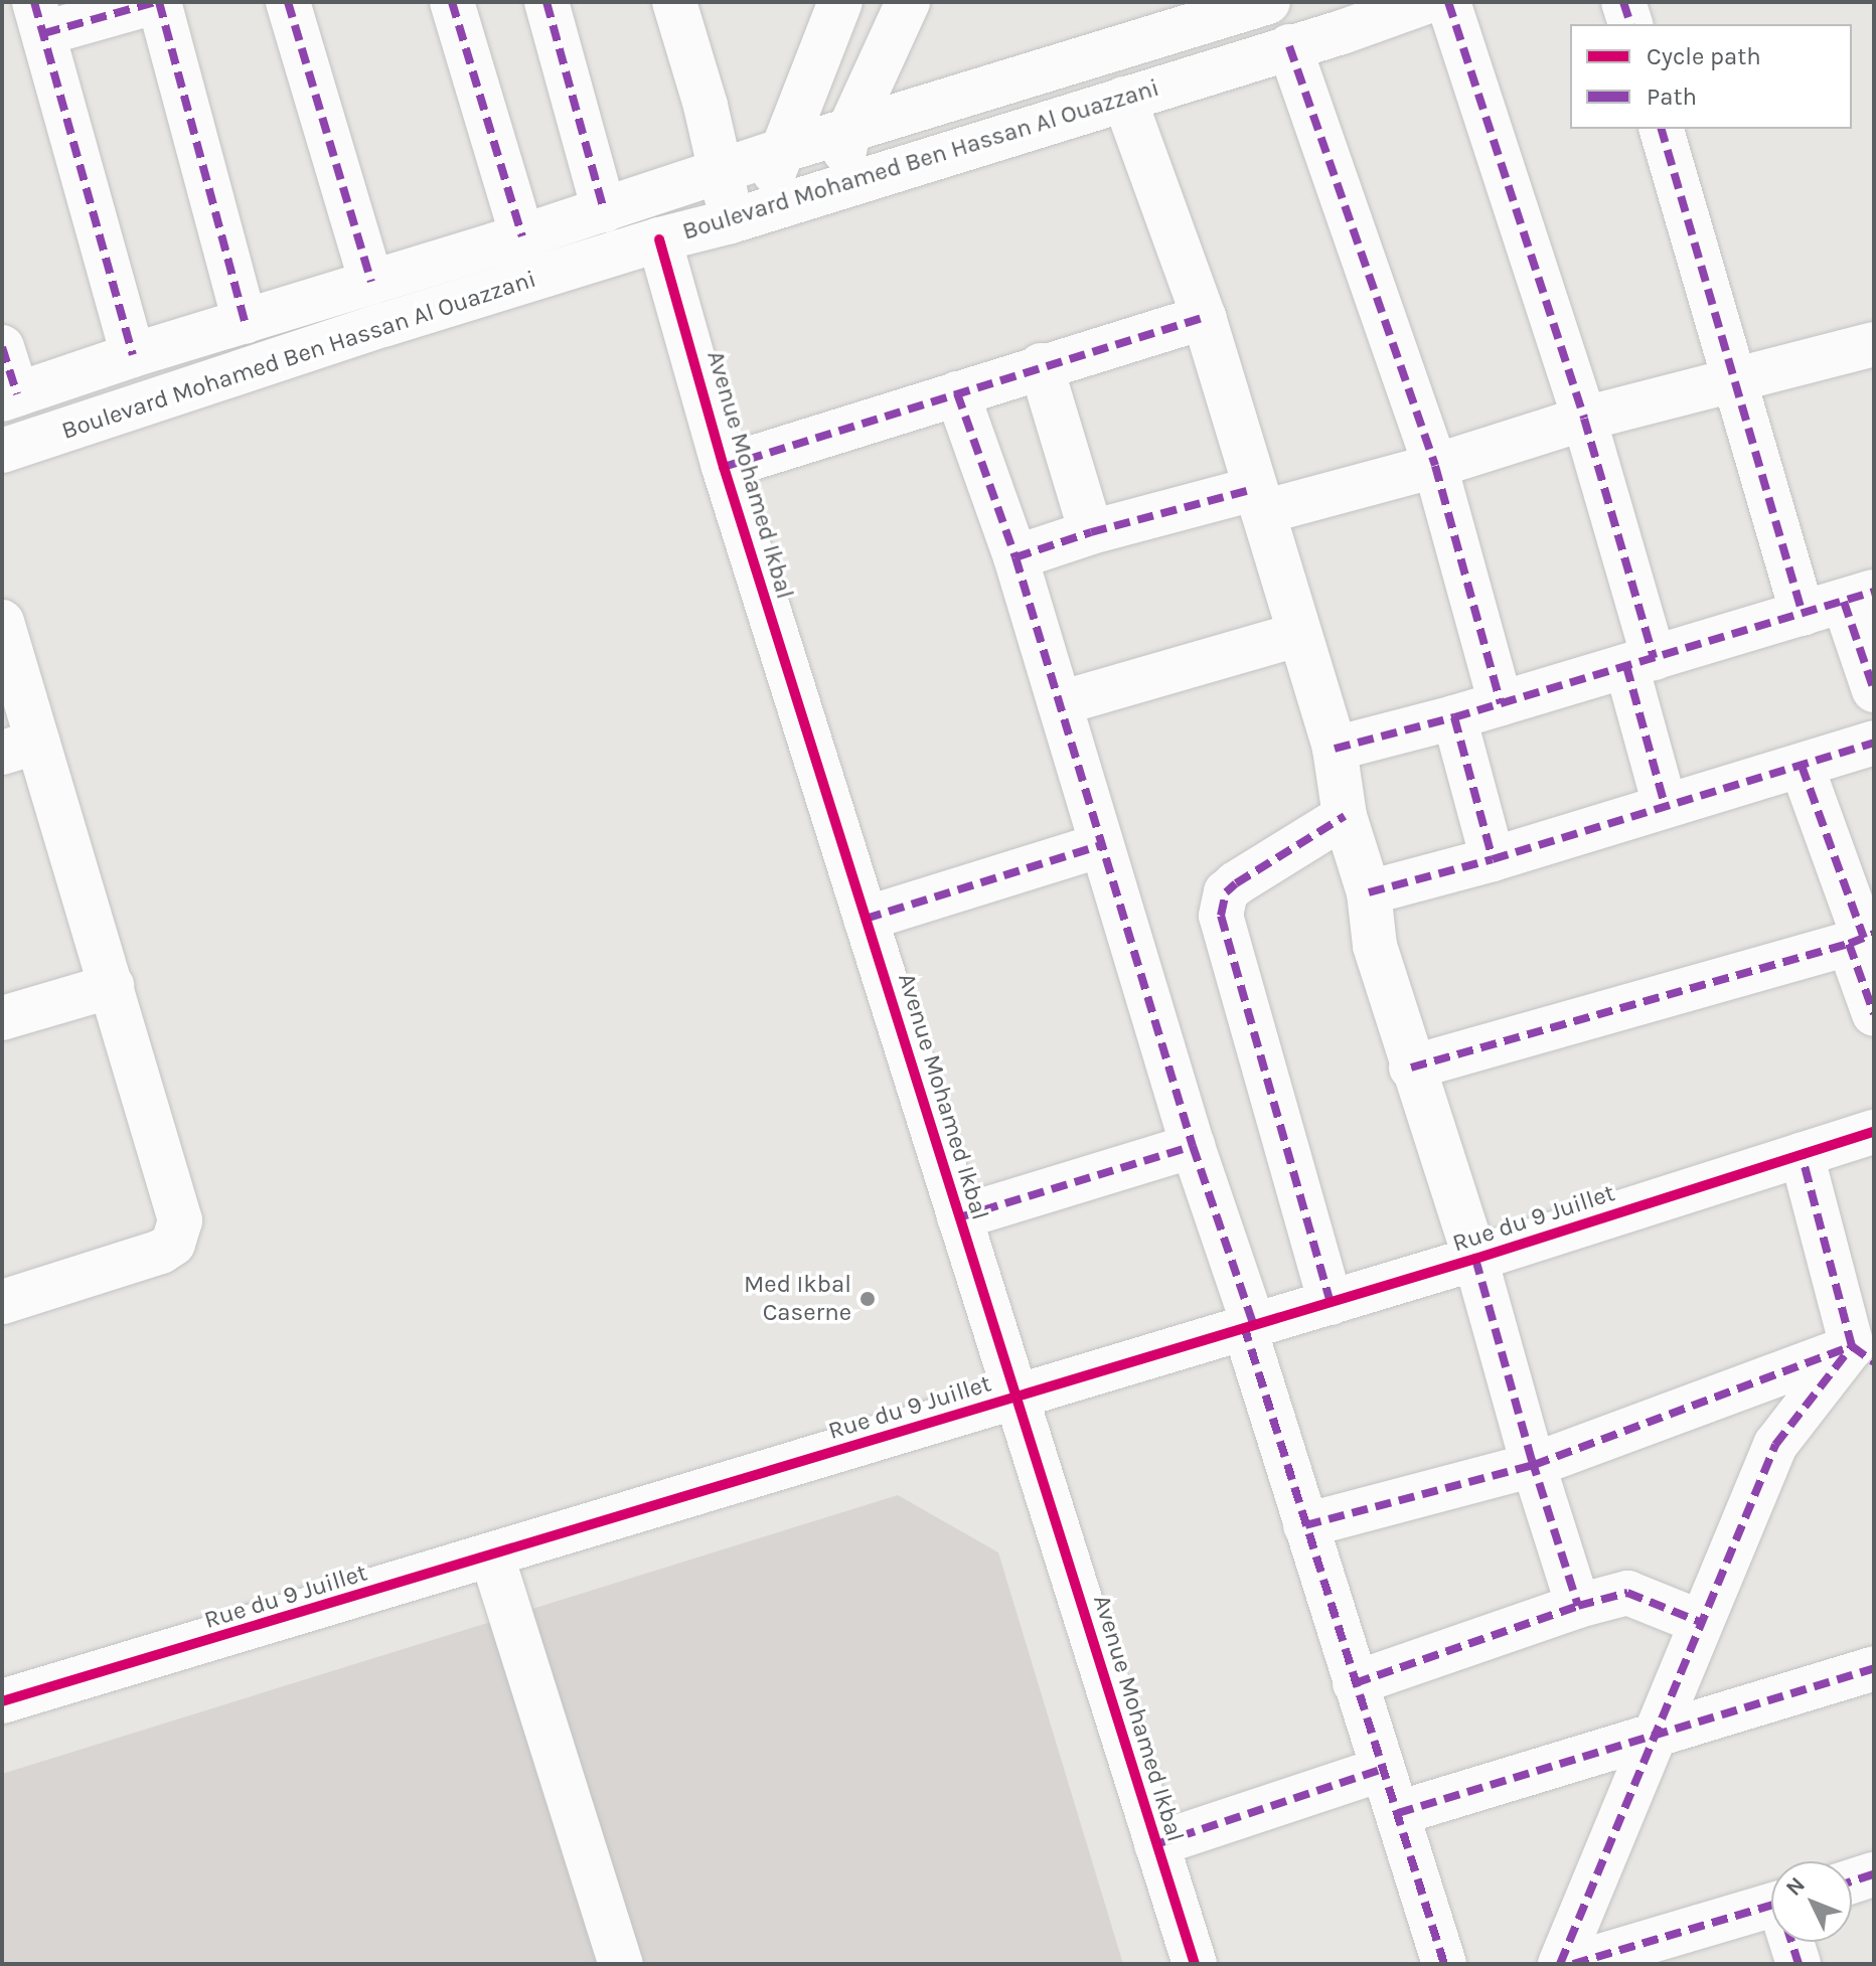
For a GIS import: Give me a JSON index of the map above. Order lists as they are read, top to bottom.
{
  "streets": {
    "street": ["Boulevard Mohamed Ben Hassan Al Ouazzani", "Avenue Mohamed Ikbal", "Rue du 9 Juillet"]
  },
  "crossings": [
    ["Boulevard Mohamed Ben Hassan Al Ouazzani", "Avenue Mohamed Ikbal"],
    ["Avenue Mohamed Ikbal", "Rue du 9 Juillet"]
  ],
  "places": ["Med Ikbal Caserne"],
  "legend": ["Cycle path", "Path"],
  "north": "top left"
}
